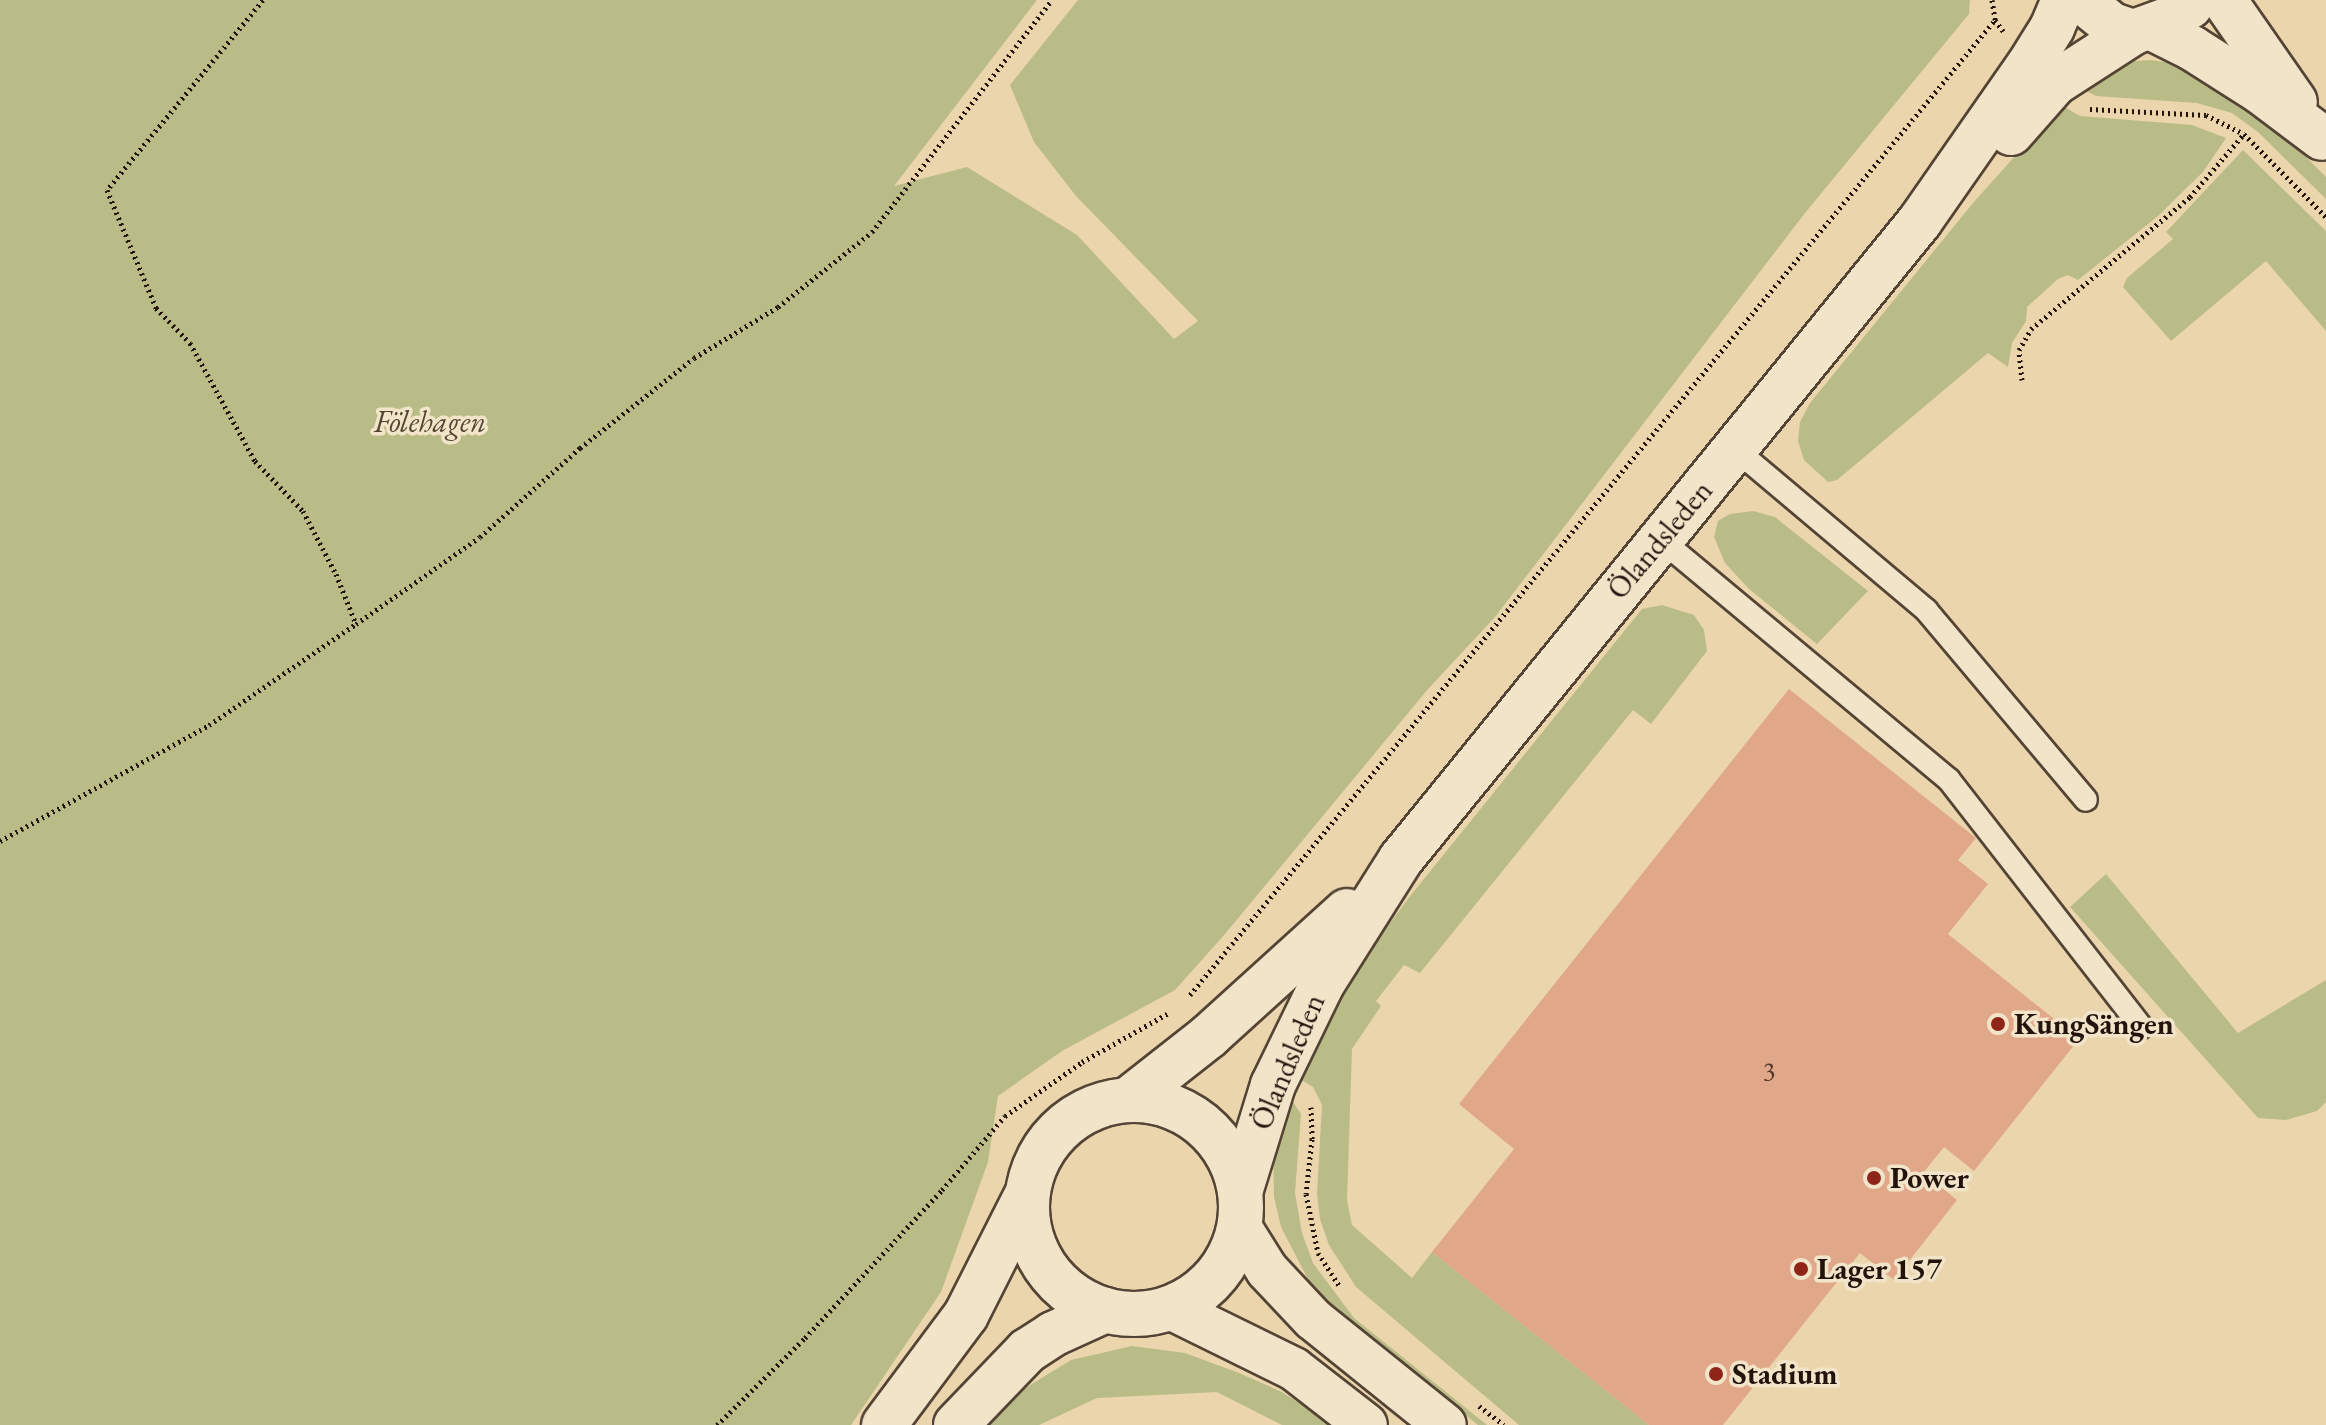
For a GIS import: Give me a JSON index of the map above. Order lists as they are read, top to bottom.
{
  "streets": {
    "main road": ["Ölandsleden"]
  },
  "parks": ["Fölehagen"],
  "places": [
    "KungSängen",
    "Power",
    "Lager 157",
    "Stadium"
  ],
  "house_numbers": ["3"]
}
